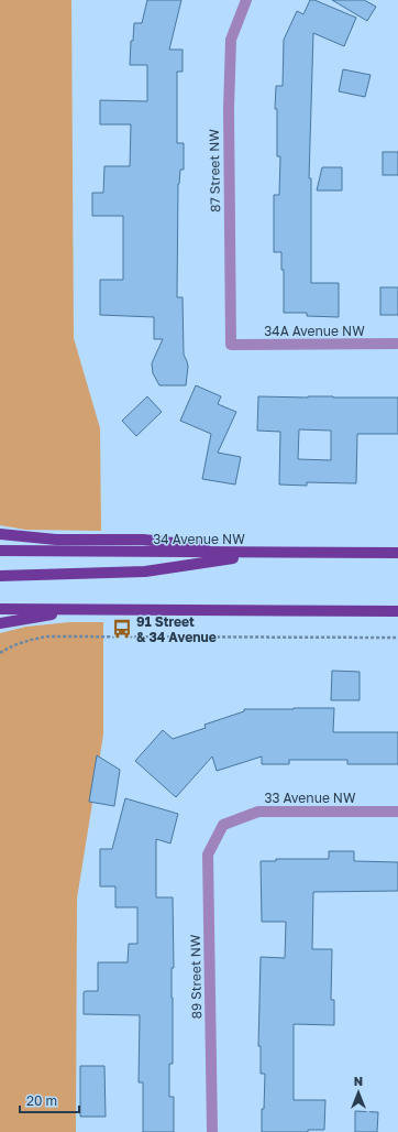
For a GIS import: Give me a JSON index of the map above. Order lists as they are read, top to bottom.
{
  "streets": {
    "main road": ["34 Avenue NW"],
    "street": [
      "87 Street NW",
      "34A Avenue NW",
      "33 Avenue NW",
      "89 Street NW"
    ]
  },
  "crossings": [
    ["87 Street NW", "34A Avenue NW"],
    ["33 Avenue NW", "89 Street NW"]
  ],
  "places": {
    "bus stop": ["91 Street & 34 Avenue"]
  },
  "scale_bar": "20 m",
  "north": "top"
}
